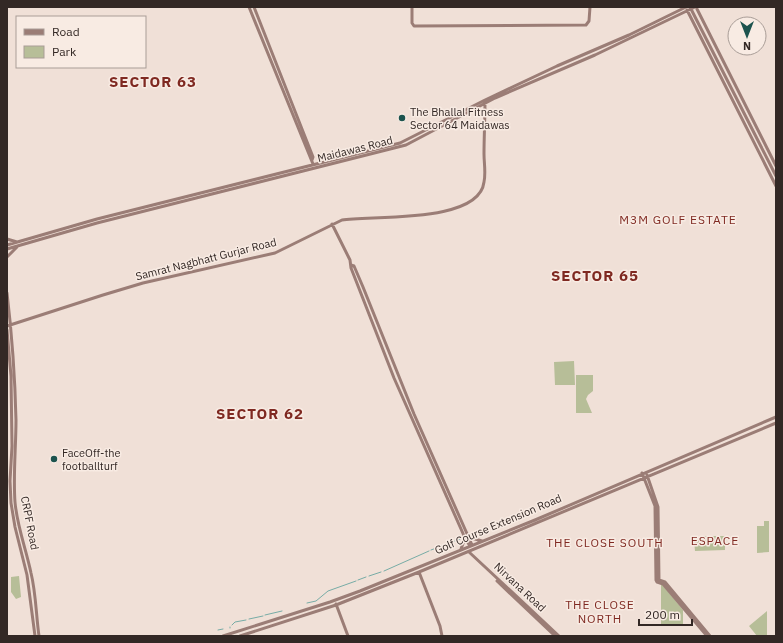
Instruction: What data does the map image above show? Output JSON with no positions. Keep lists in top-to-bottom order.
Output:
{
  "streets": {
    "street": [
      "Maidawas Road",
      "Samrat Nagbhatt Gurjar Road",
      "CRPF Road",
      "Golf Course Extension Road",
      "Nirvana Road"
    ]
  },
  "crossings": [
    ["Maidawas Road", "Samrat Nagbhatt Gurjar Road"],
    ["Samrat Nagbhatt Gurjar Road", "CRPF Road"],
    ["Golf Course Extension Road", "Nirvana Road"]
  ],
  "districts": [
    "SECTOR 63",
    "M3M GOLF ESTATE",
    "SECTOR 65",
    "SECTOR 62",
    "ESPACE",
    "THE CLOSE SOUTH",
    "THE CLOSE NORTH"
  ],
  "places": ["The Bhallal Fitness Sector 64 Maidawas", "FaceOff-the footballturf"],
  "legend": ["Road", "Park"],
  "scale_bar": "200 m",
  "north": "bottom"
}
